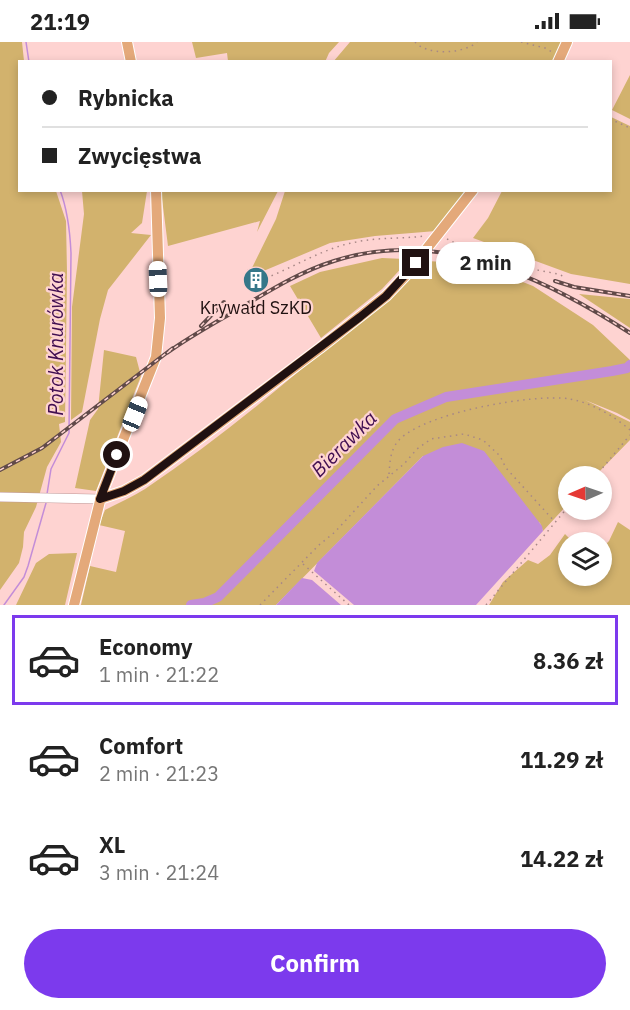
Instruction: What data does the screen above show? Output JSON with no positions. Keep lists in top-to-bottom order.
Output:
{
  "water": ["Potok Knurówka", "Bierawka"],
  "places": {
    "building": ["Krywałd SzKD"]
  },
  "north": "left",
  "page": {
    "status": "21:19",
    "banner": ["Rybnicka", "Zwycięstwa"],
    "bubble": "2 min",
    "list": [
      {
        "name": "Economy",
        "note": "1 min · 21:22",
        "value": "8.36 zł"
      },
      {
        "name": "Comfort",
        "note": "2 min · 21:23",
        "value": "11.29 zł"
      },
      {
        "name": "XL",
        "note": "3 min · 21:24",
        "value": "14.22 zł"
      }
    ],
    "buttons": "Confirm"
  }
}
